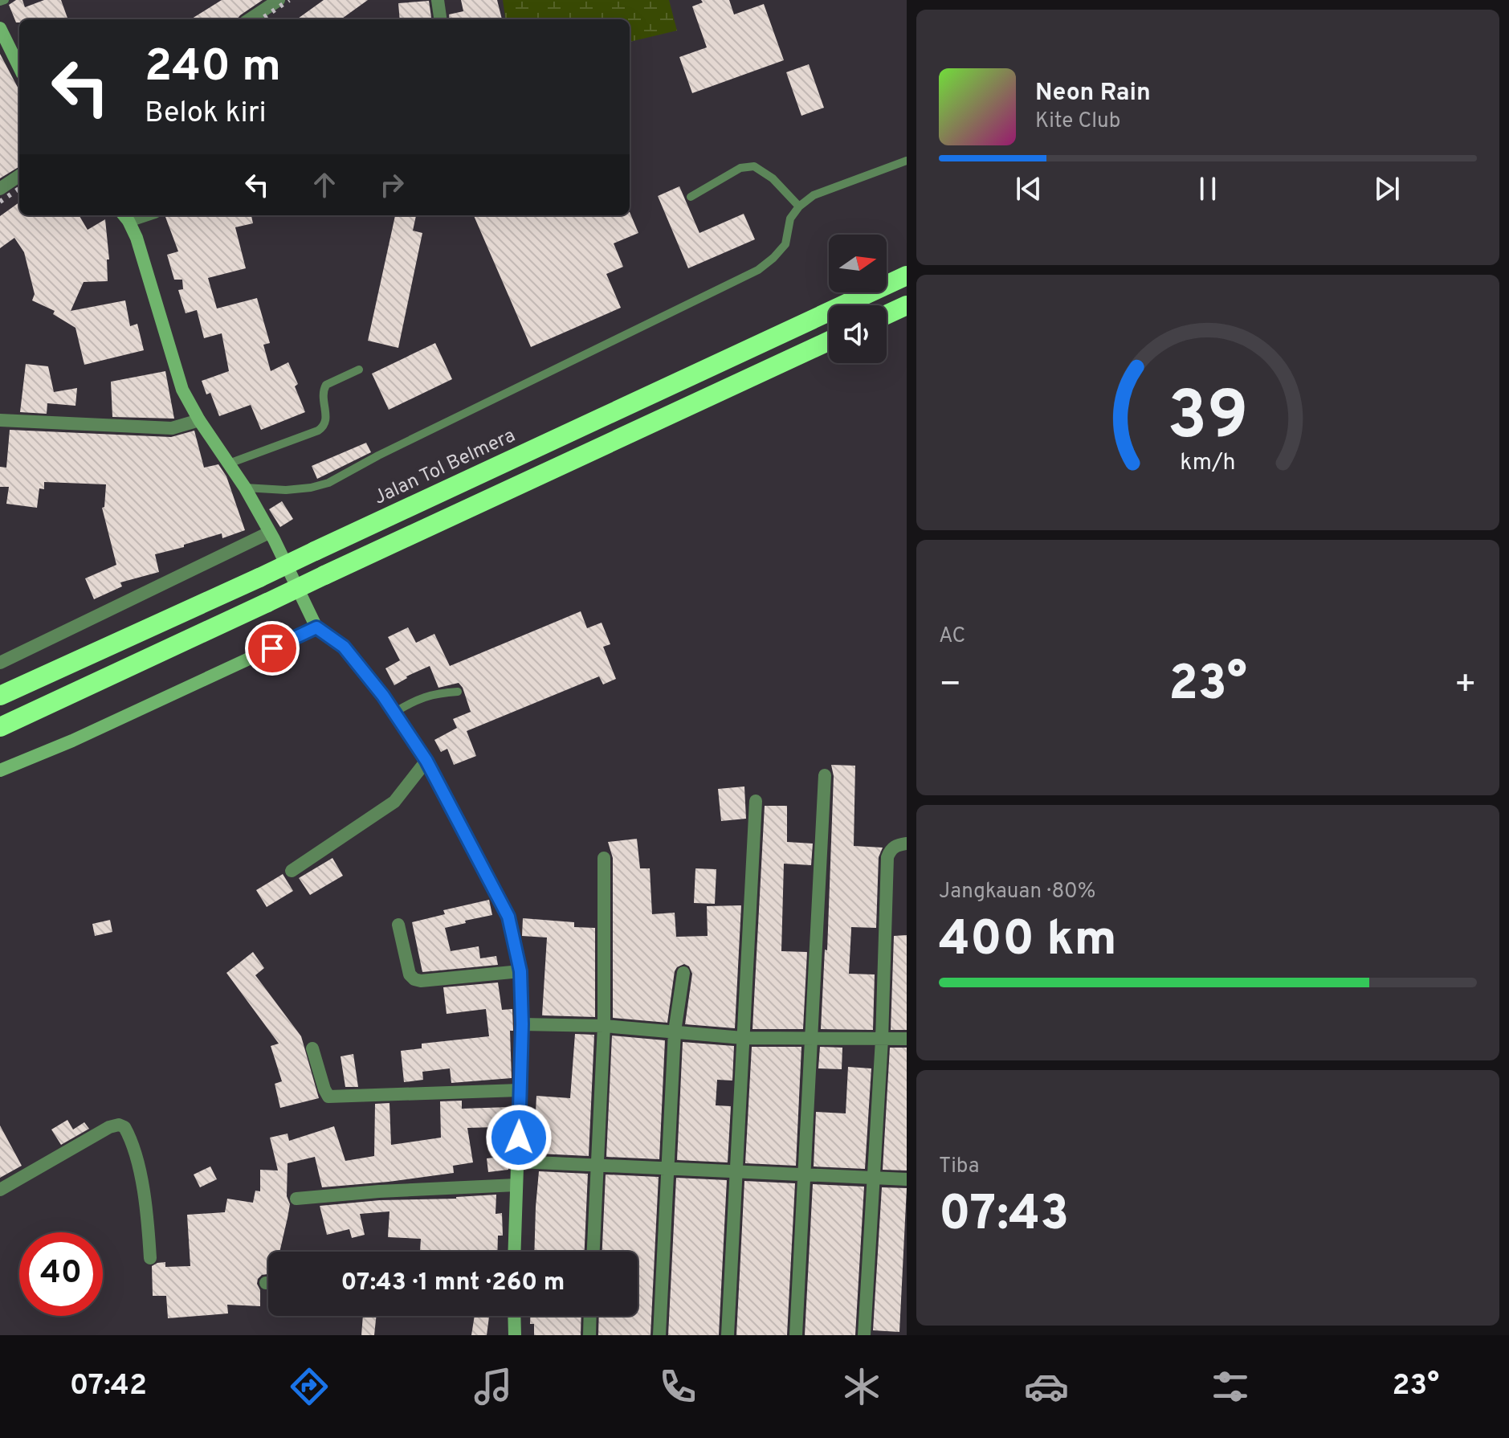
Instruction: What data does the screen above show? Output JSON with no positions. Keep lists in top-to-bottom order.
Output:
{
  "streets": {
    "highway": ["Jalan Tol Belmera"]
  },
  "north": "right",
  "page": {
    "turn": ["240 m", "Belok kiri"],
    "song": ["Neon Rain", "Kite Club"],
    "tile": [
      "AC",
      ["Jangkauan · 80%", "400 km"],
      ["Tiba", "07:43"]
    ],
    "heat": ["−", "23°", "+"],
    "limit": "40",
    "trip": "07:43 · 1 mnt · 260 m",
    "tabs": ["07:42", "23°"],
    "gauge": ["39", "km/h"]
  }
}
